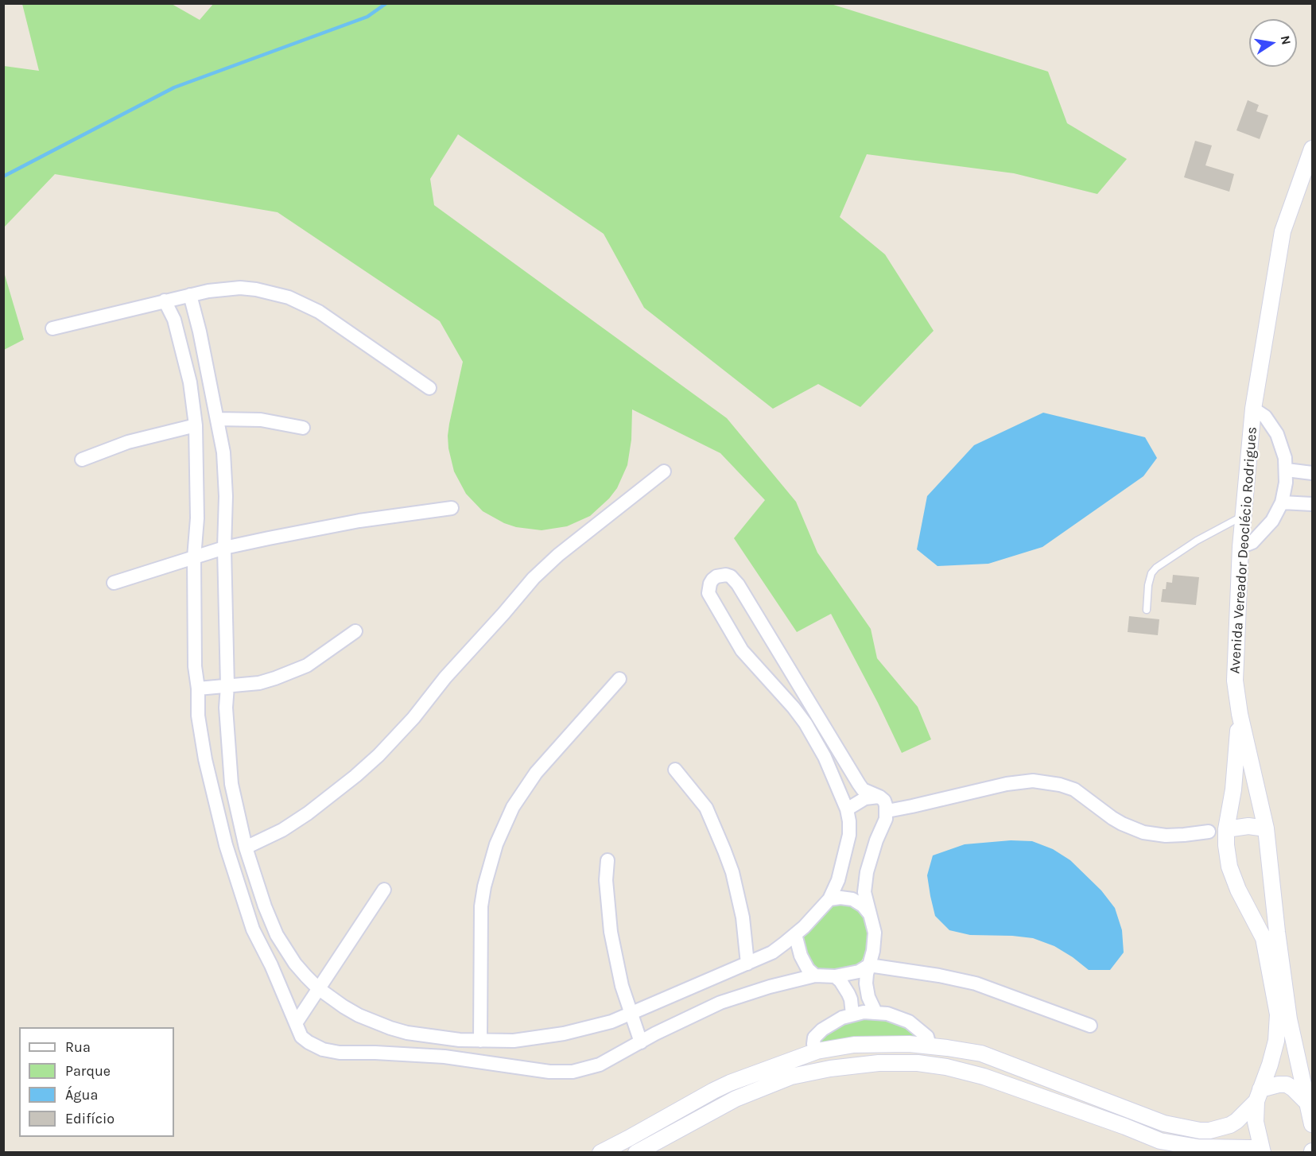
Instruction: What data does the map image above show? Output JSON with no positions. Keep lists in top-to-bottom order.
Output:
{
  "streets": {
    "street": ["Avenida Vereador Deoclécio Rodrigues"]
  },
  "legend": [
    "Rua",
    "Parque",
    "Água",
    "Edifício"
  ],
  "north": "right"
}
